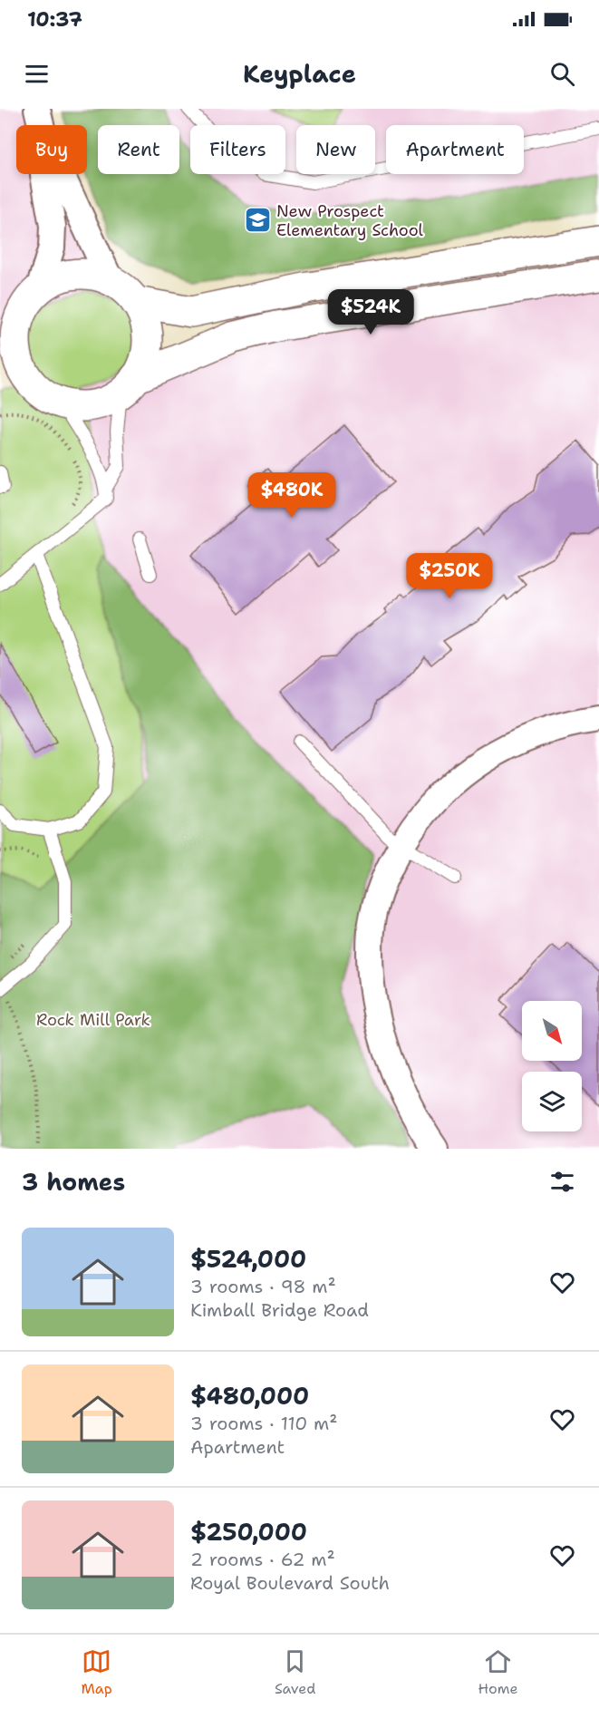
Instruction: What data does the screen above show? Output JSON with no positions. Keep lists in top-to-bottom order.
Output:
{
  "parks": ["Rock Mill Park"],
  "places": {
    "school or university": ["New Prospect Elementary School"]
  },
  "north": "bottom right",
  "page": {
    "status": "10:37",
    "header": "Keyplace",
    "chip": [
      "Buy",
      "Rent",
      "Filters",
      "New",
      "Apartment"
    ],
    "price": ["$524K", "$480K", "$250K"],
    "heading": "3 homes",
    "list": [
      {
        "name": "$524,000",
        "note": "3 rooms · 98 m² · Kimball Bridge Road"
      },
      {
        "name": "$480,000",
        "note": "3 rooms · 110 m² · Apartment"
      },
      {
        "name": "$250,000",
        "note": "2 rooms · 62 m² · Royal Boulevard South"
      }
    ],
    "tabs": ["Map", "Saved", "Home"]
  }
}
